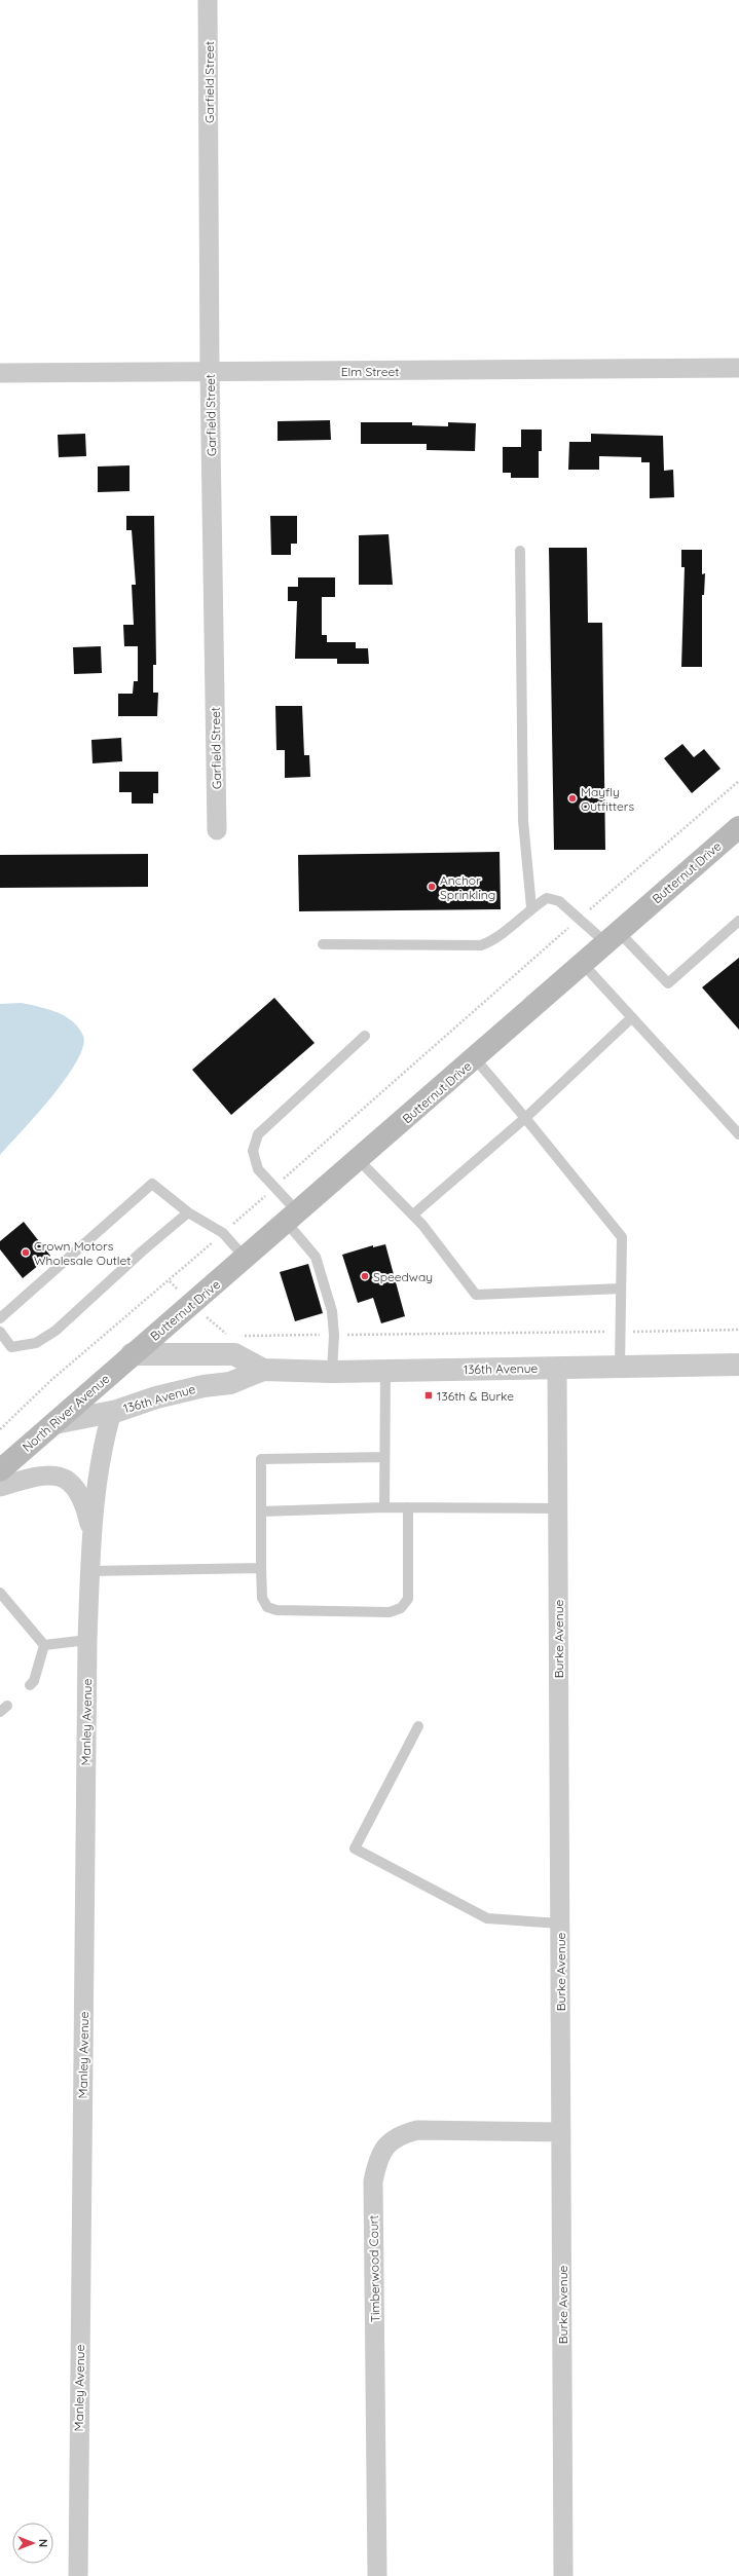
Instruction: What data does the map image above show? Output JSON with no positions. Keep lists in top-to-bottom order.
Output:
{
  "streets": {
    "main road": ["Butternut Drive", "North River Avenue"],
    "street": [
      "Garfield Street",
      "Elm Street",
      "136th Avenue",
      "Burke Avenue",
      "Manley Avenue",
      "Timberwood Court"
    ]
  },
  "crossings": [
    ["Garfield Street", "Elm Street"],
    ["Butternut Drive", "136th Avenue"],
    ["Butternut Drive", "North River Avenue"],
    ["136th Avenue", "North River Avenue"],
    ["136th Avenue", "Burke Avenue"],
    ["136th Avenue", "Manley Avenue"],
    ["Burke Avenue", "Timberwood Court"]
  ],
  "places": {
    "other": [
      "Mayfly Outfitters",
      "Anchor Sprinkling",
      "Crown Motors Wholesale Outlet",
      "Speedway"
    ],
    "transit": ["136th & Burke"]
  },
  "north": "right"
}
